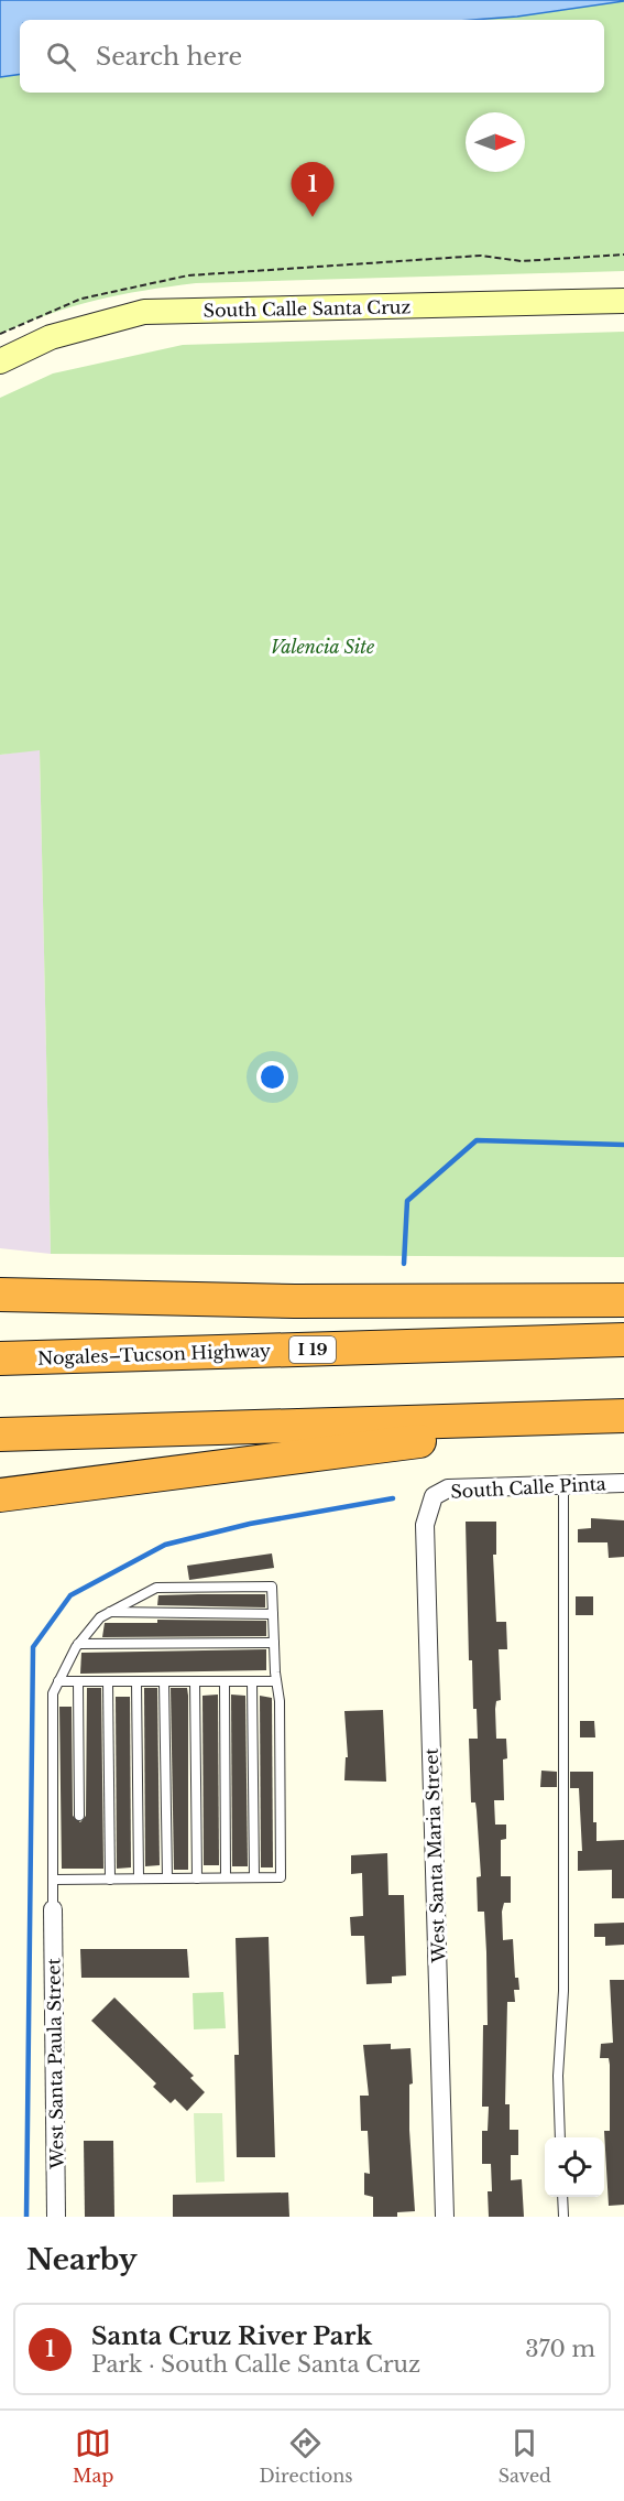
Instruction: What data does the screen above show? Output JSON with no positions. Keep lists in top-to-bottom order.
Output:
{
  "streets": {
    "highway": ["I 19", "Nogales–Tucson Highway"],
    "street": [
      "South Calle Santa Cruz",
      "South Calle Pinta",
      "West Santa Maria Street",
      "West Santa Paula Street"
    ]
  },
  "crossings": [
    ["South Calle Pinta", "West Santa Maria Street"]
  ],
  "parks": ["Valencia Site"],
  "north": "right",
  "page": {
    "search": "Search here",
    "pins": "1",
    "heading": "Nearby",
    "list": [
      {
        "mark": "1",
        "name": "Santa Cruz River Park",
        "note": "Park · South Calle Santa Cruz",
        "value": "370 m"
      }
    ],
    "nav": ["Map", "Directions", "Saved"]
  }
}
